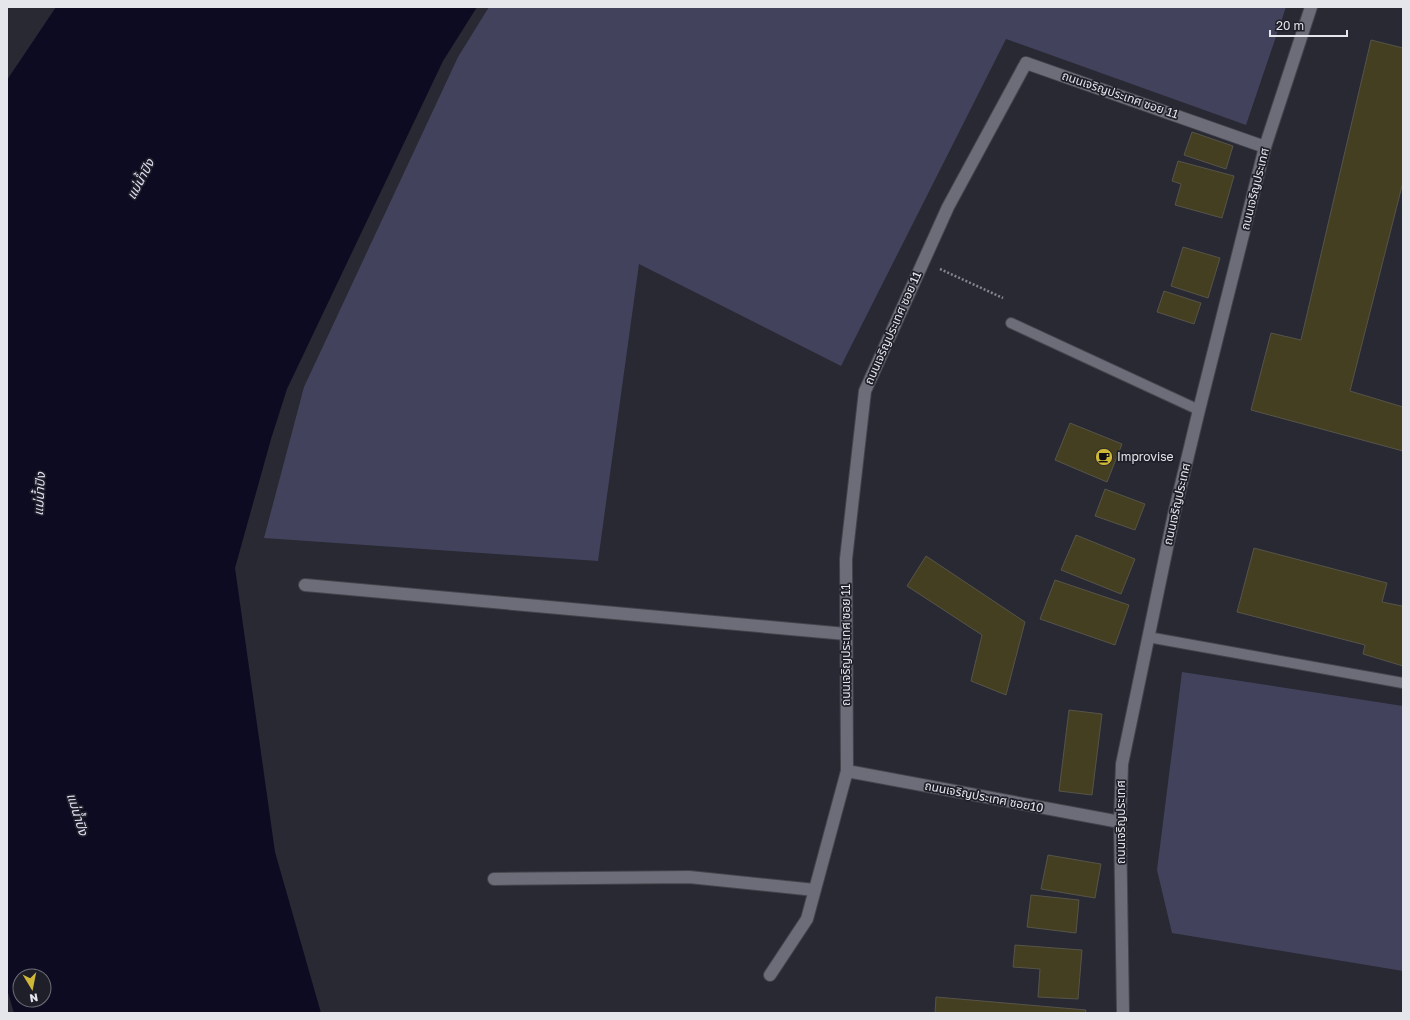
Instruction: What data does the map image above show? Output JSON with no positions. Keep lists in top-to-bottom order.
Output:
{
  "streets": {
    "street": ["ถนนเจริญประเทศ ซอย 11", "ถนนเจริญประเทศ", "ถนนเจริญประเทศ ซอย10"]
  },
  "crossings": [
    ["ถนนเจริญประเทศ ซอย 11", "ถนนเจริญประเทศ"],
    ["ถนนเจริญประเทศ ซอย 11", "ถนนเจริญประเทศ ซอย10"],
    ["ถนนเจริญประเทศ", "ถนนเจริญประเทศ ซอย10"]
  ],
  "water": ["แม่น้ำปิง"],
  "places": {
    "cafe": ["Improvise"]
  },
  "scale_bar": "20 m",
  "north": "bottom"
}
